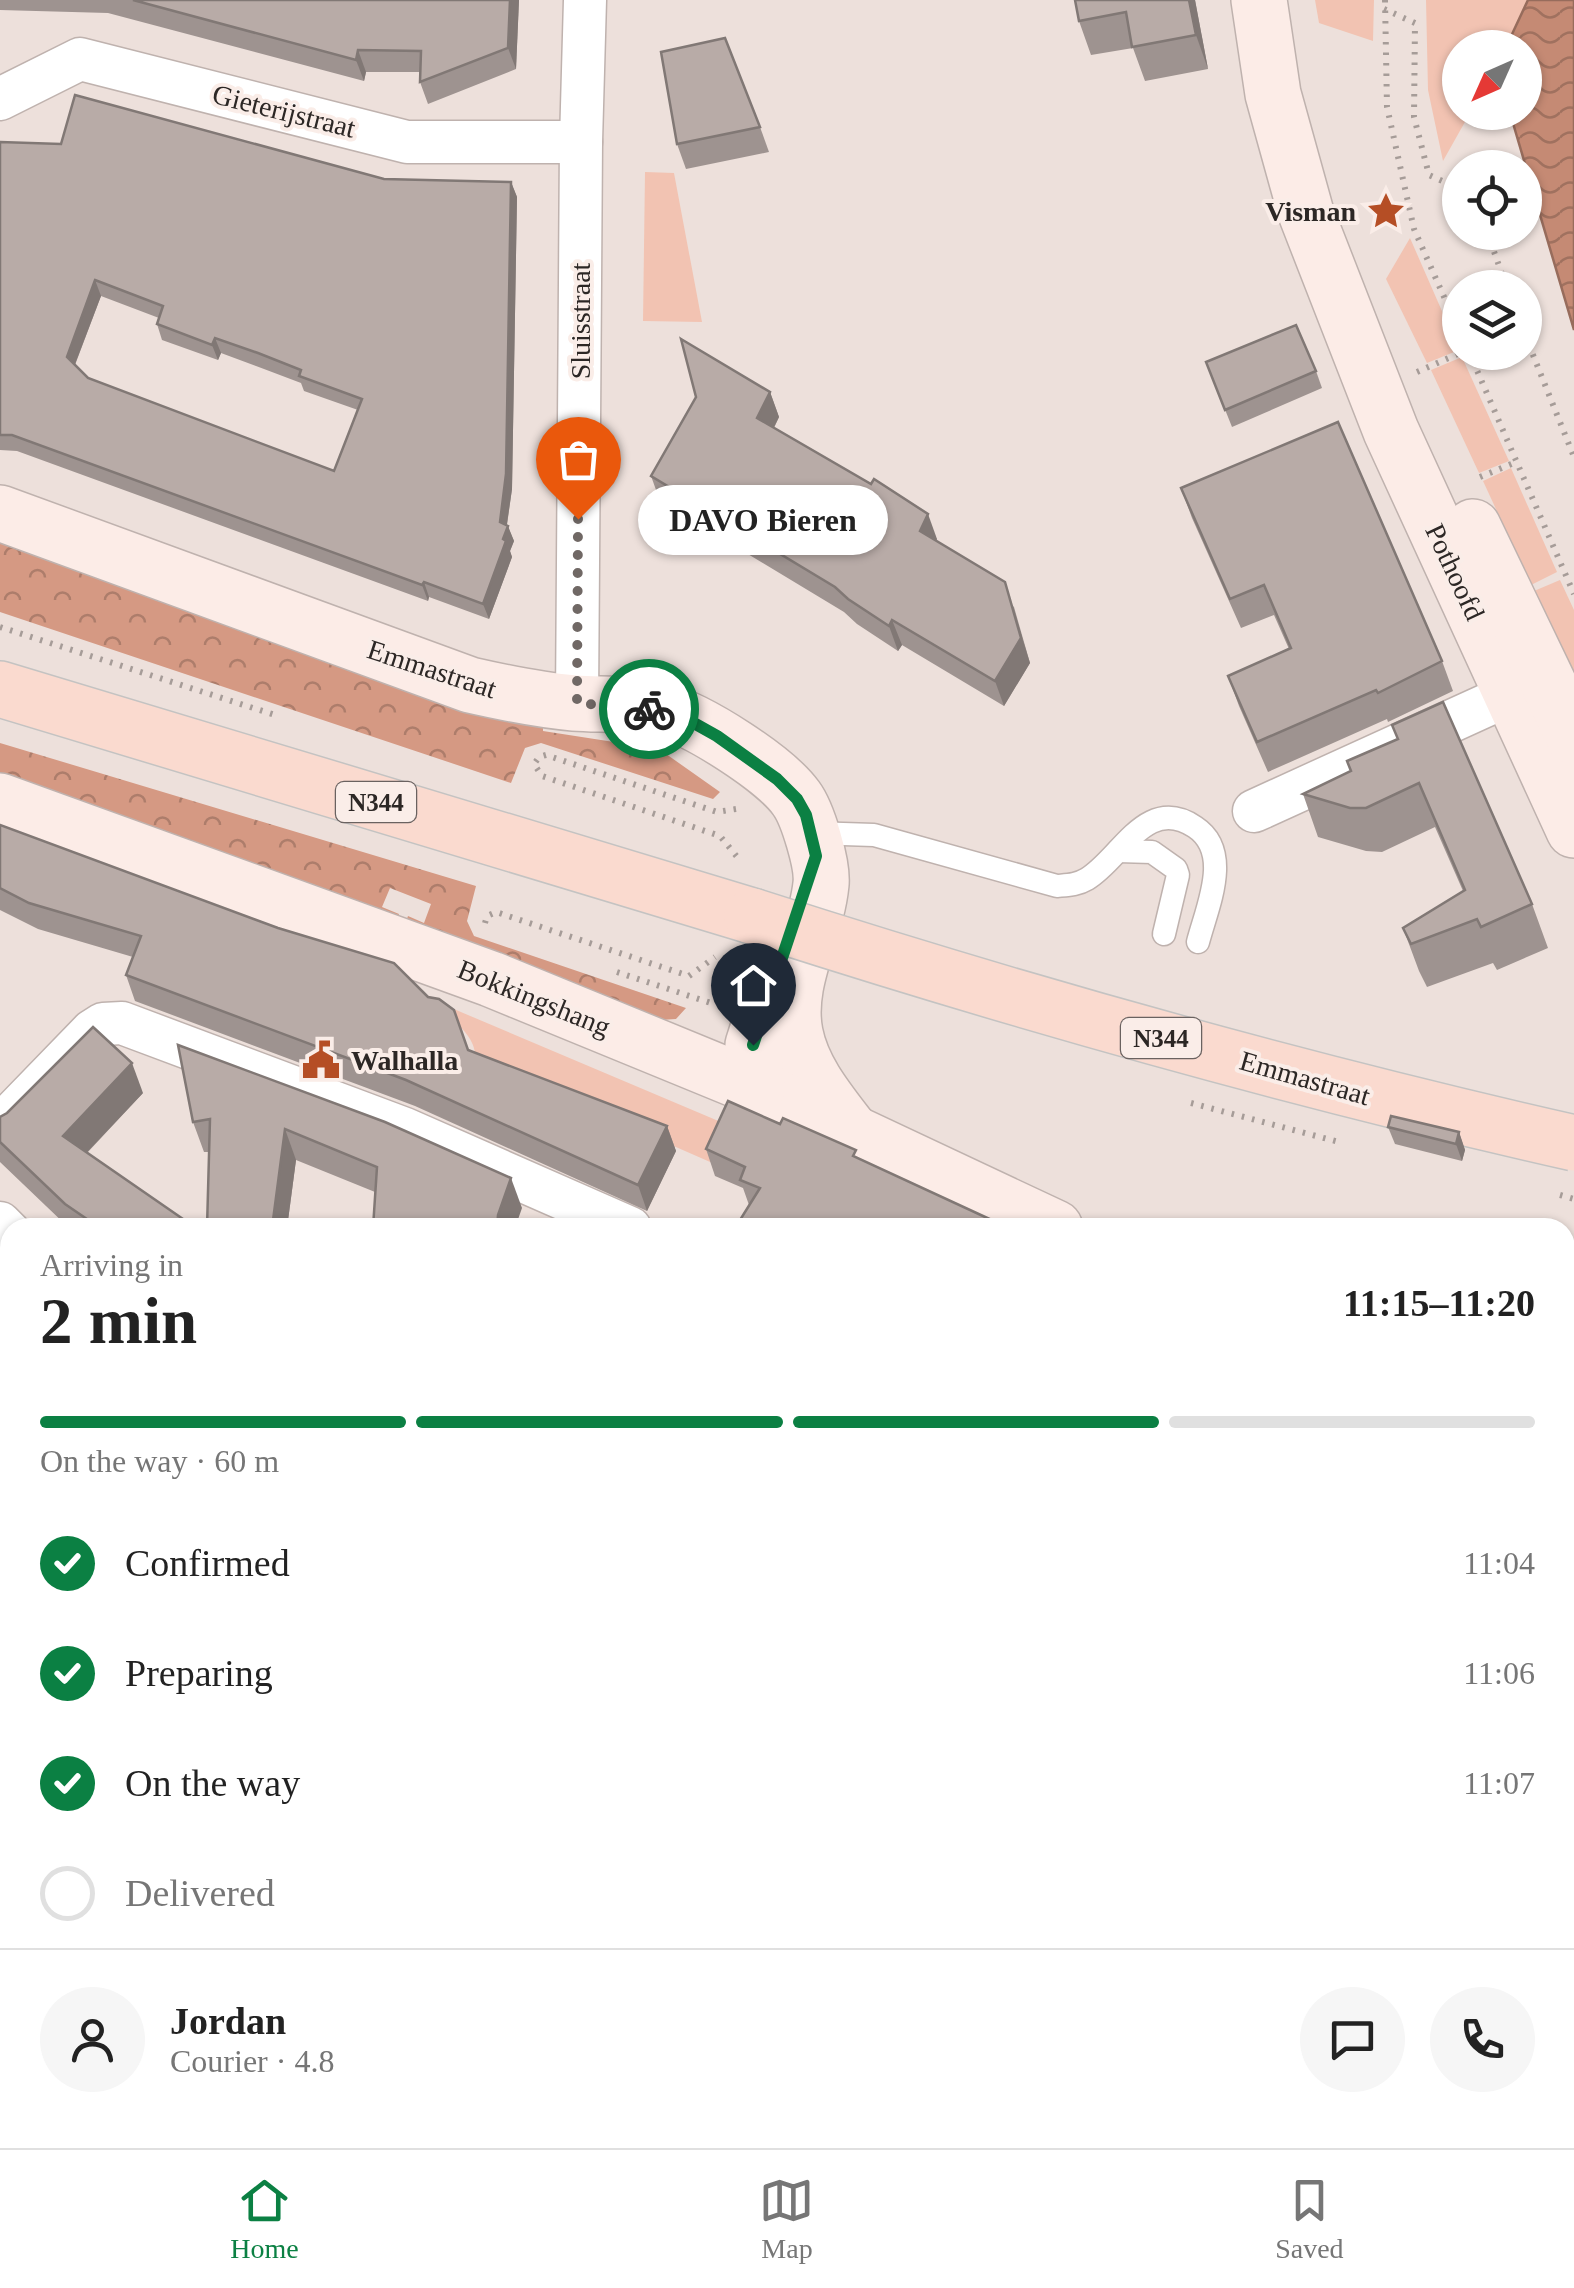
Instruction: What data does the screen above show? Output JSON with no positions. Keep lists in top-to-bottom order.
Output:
{
  "streets": {
    "main road": ["Emmastraat", "N344"],
    "street": [
      "Gieterijstraat",
      "Sluisstraat",
      "Pothoofd",
      "Bokkingshang"
    ]
  },
  "crossings": [
    ["Gieterijstraat", "Sluisstraat"],
    ["Sluisstraat", "Emmastraat"]
  ],
  "places": {
    "place": ["Visman"],
    "other": ["DAVO Bieren"],
    "public building": ["Walhalla"]
  },
  "north": "bottom left",
  "page": {
    "bubble": "DAVO Bieren",
    "heading": ["2 min", "Arriving in", "11:15–11:20"],
    "panel": ["Jordan", "Courier · 4.8"],
    "bar": "On the way · 60 m",
    "list": [
      ["Confirmed", "11:04"],
      ["Preparing", "11:06"],
      ["On the way", "11:07"],
      "Delivered"
    ],
    "tabs": ["Home", "Map", "Saved"]
  }
}
